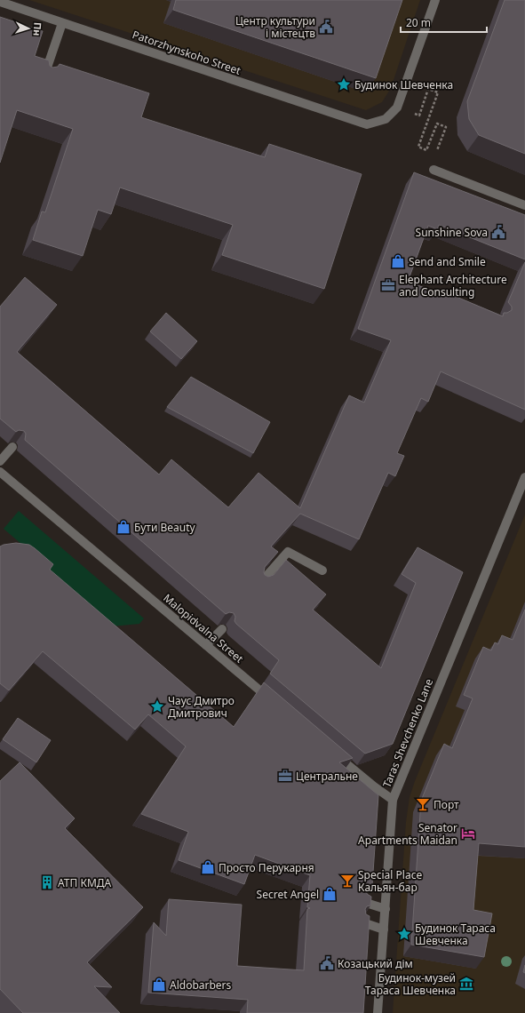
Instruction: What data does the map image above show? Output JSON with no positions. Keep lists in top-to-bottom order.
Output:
{
  "streets": {
    "street": ["Patorzhynskoho Street", "Malopidvalna Street", "Taras Shevchenko Lane"]
  },
  "places": {
    "public building": ["Центр культури і містецтв", "Sunshine Sova", "Козацький дім"],
    "place": ["Будинок Шевченка", "Чаус Дмитро Дмитрович", "Будинок Тараса Шевченка"],
    "shop": [
      "Send and Smile",
      "Бути Beauty",
      "Просто Перукарня",
      "Secret Angel",
      "Aldobarbers"
    ],
    "office": ["Elephant Architecture and Consulting", "Центральне"],
    "bar": ["Порт", "Special Place Кальян-бар"],
    "hotel": ["Senator Apartments Maidan"],
    "building": ["АТП КМДА"],
    "museum": ["Будинок-музей Тараса Шевченка"]
  },
  "scale_bar": "20 m",
  "north": "right"
}
